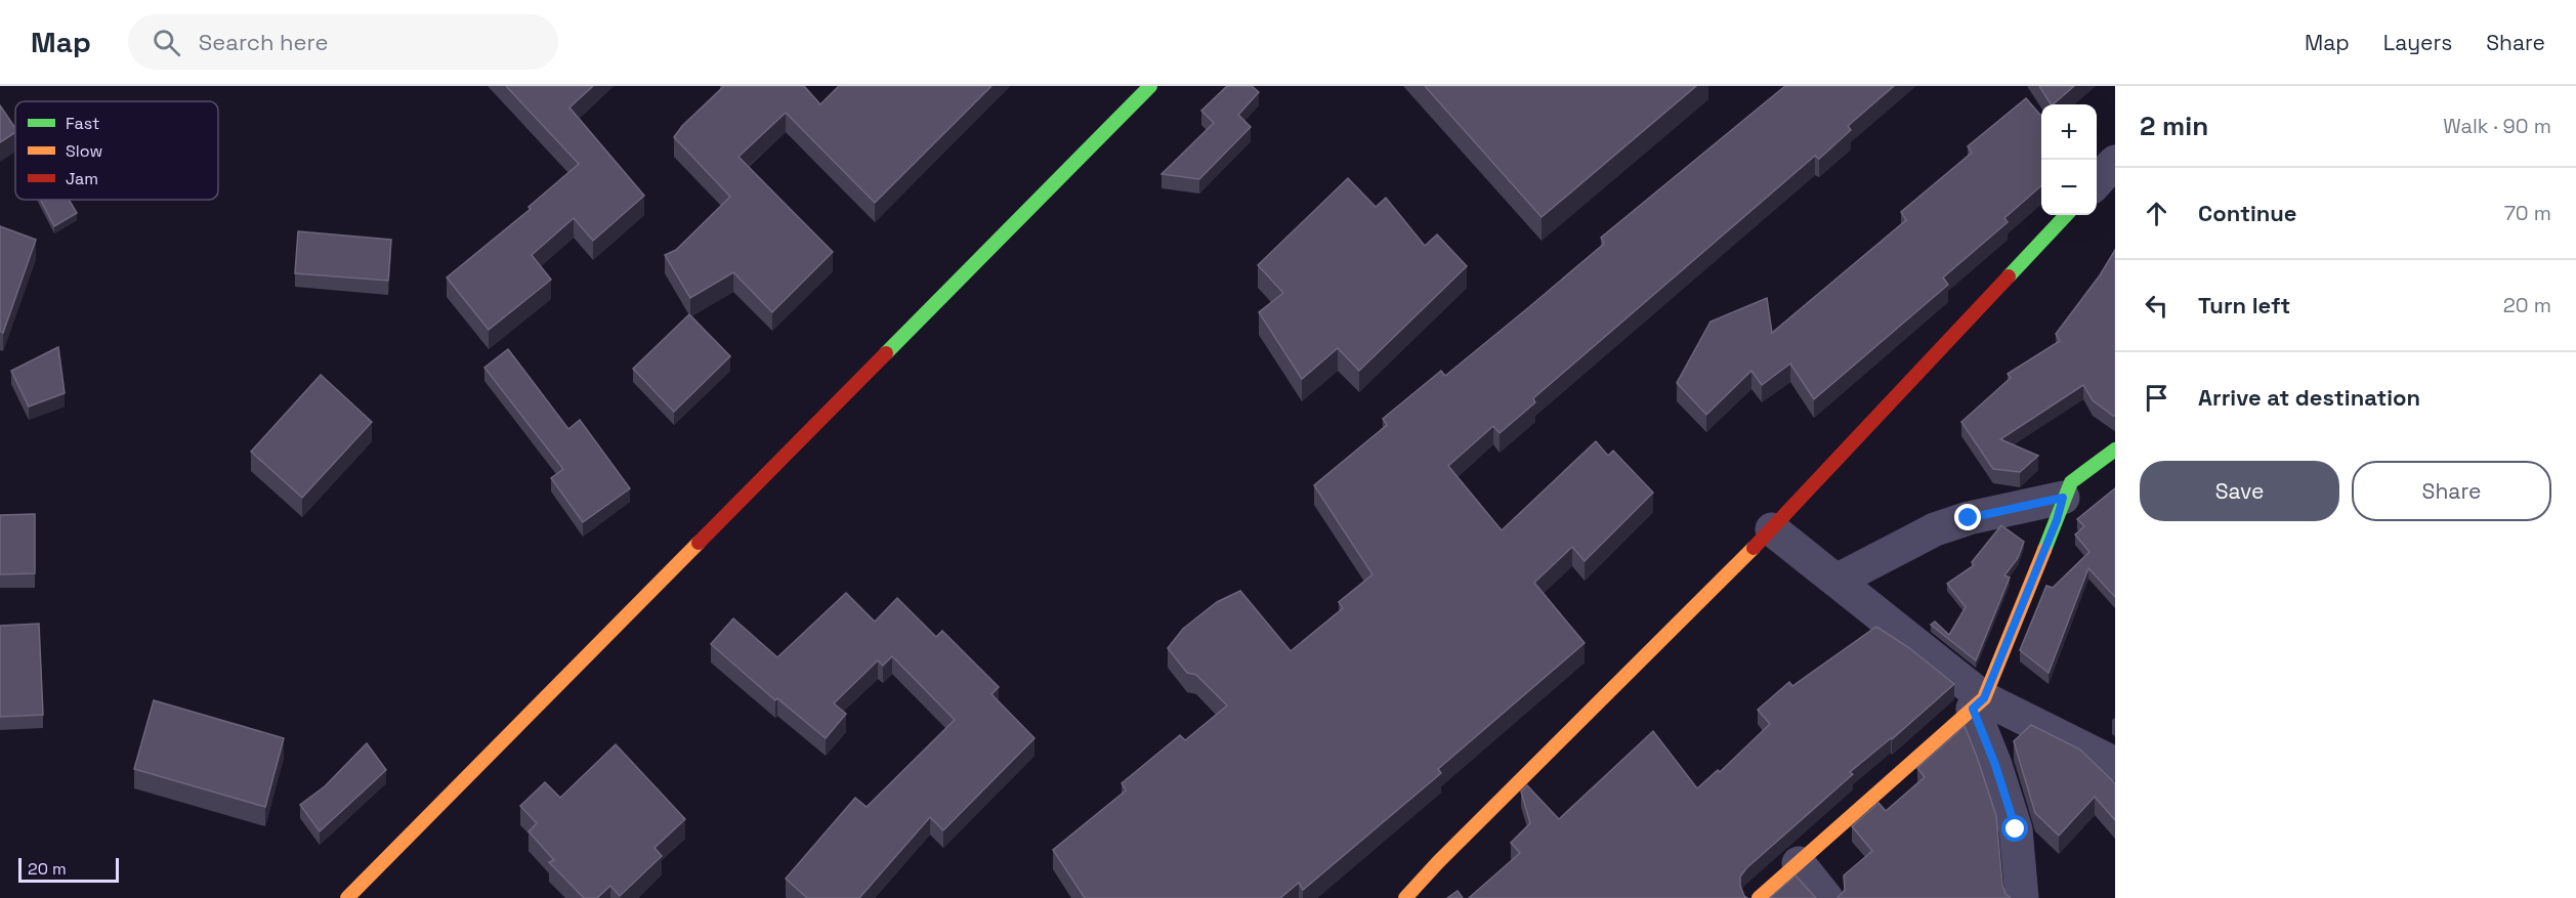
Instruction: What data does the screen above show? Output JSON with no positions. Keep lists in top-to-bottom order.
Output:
{
  "legend": ["Fast", "Slow", "Jam"],
  "scale_bar": "20 m",
  "page": {
    "header": "Map",
    "search": "Search here",
    "nav": ["Map", "Layers", "Share"],
    "heading": ["2 min", "Walk · 90 m"],
    "map_buttons": ["+", "−"],
    "list": [
      ["Continue", "70 m"],
      ["Turn left", "20 m"],
      "Arrive at destination"
    ],
    "buttons": ["Save", "Share"],
    "scale": "20 m"
  }
}
